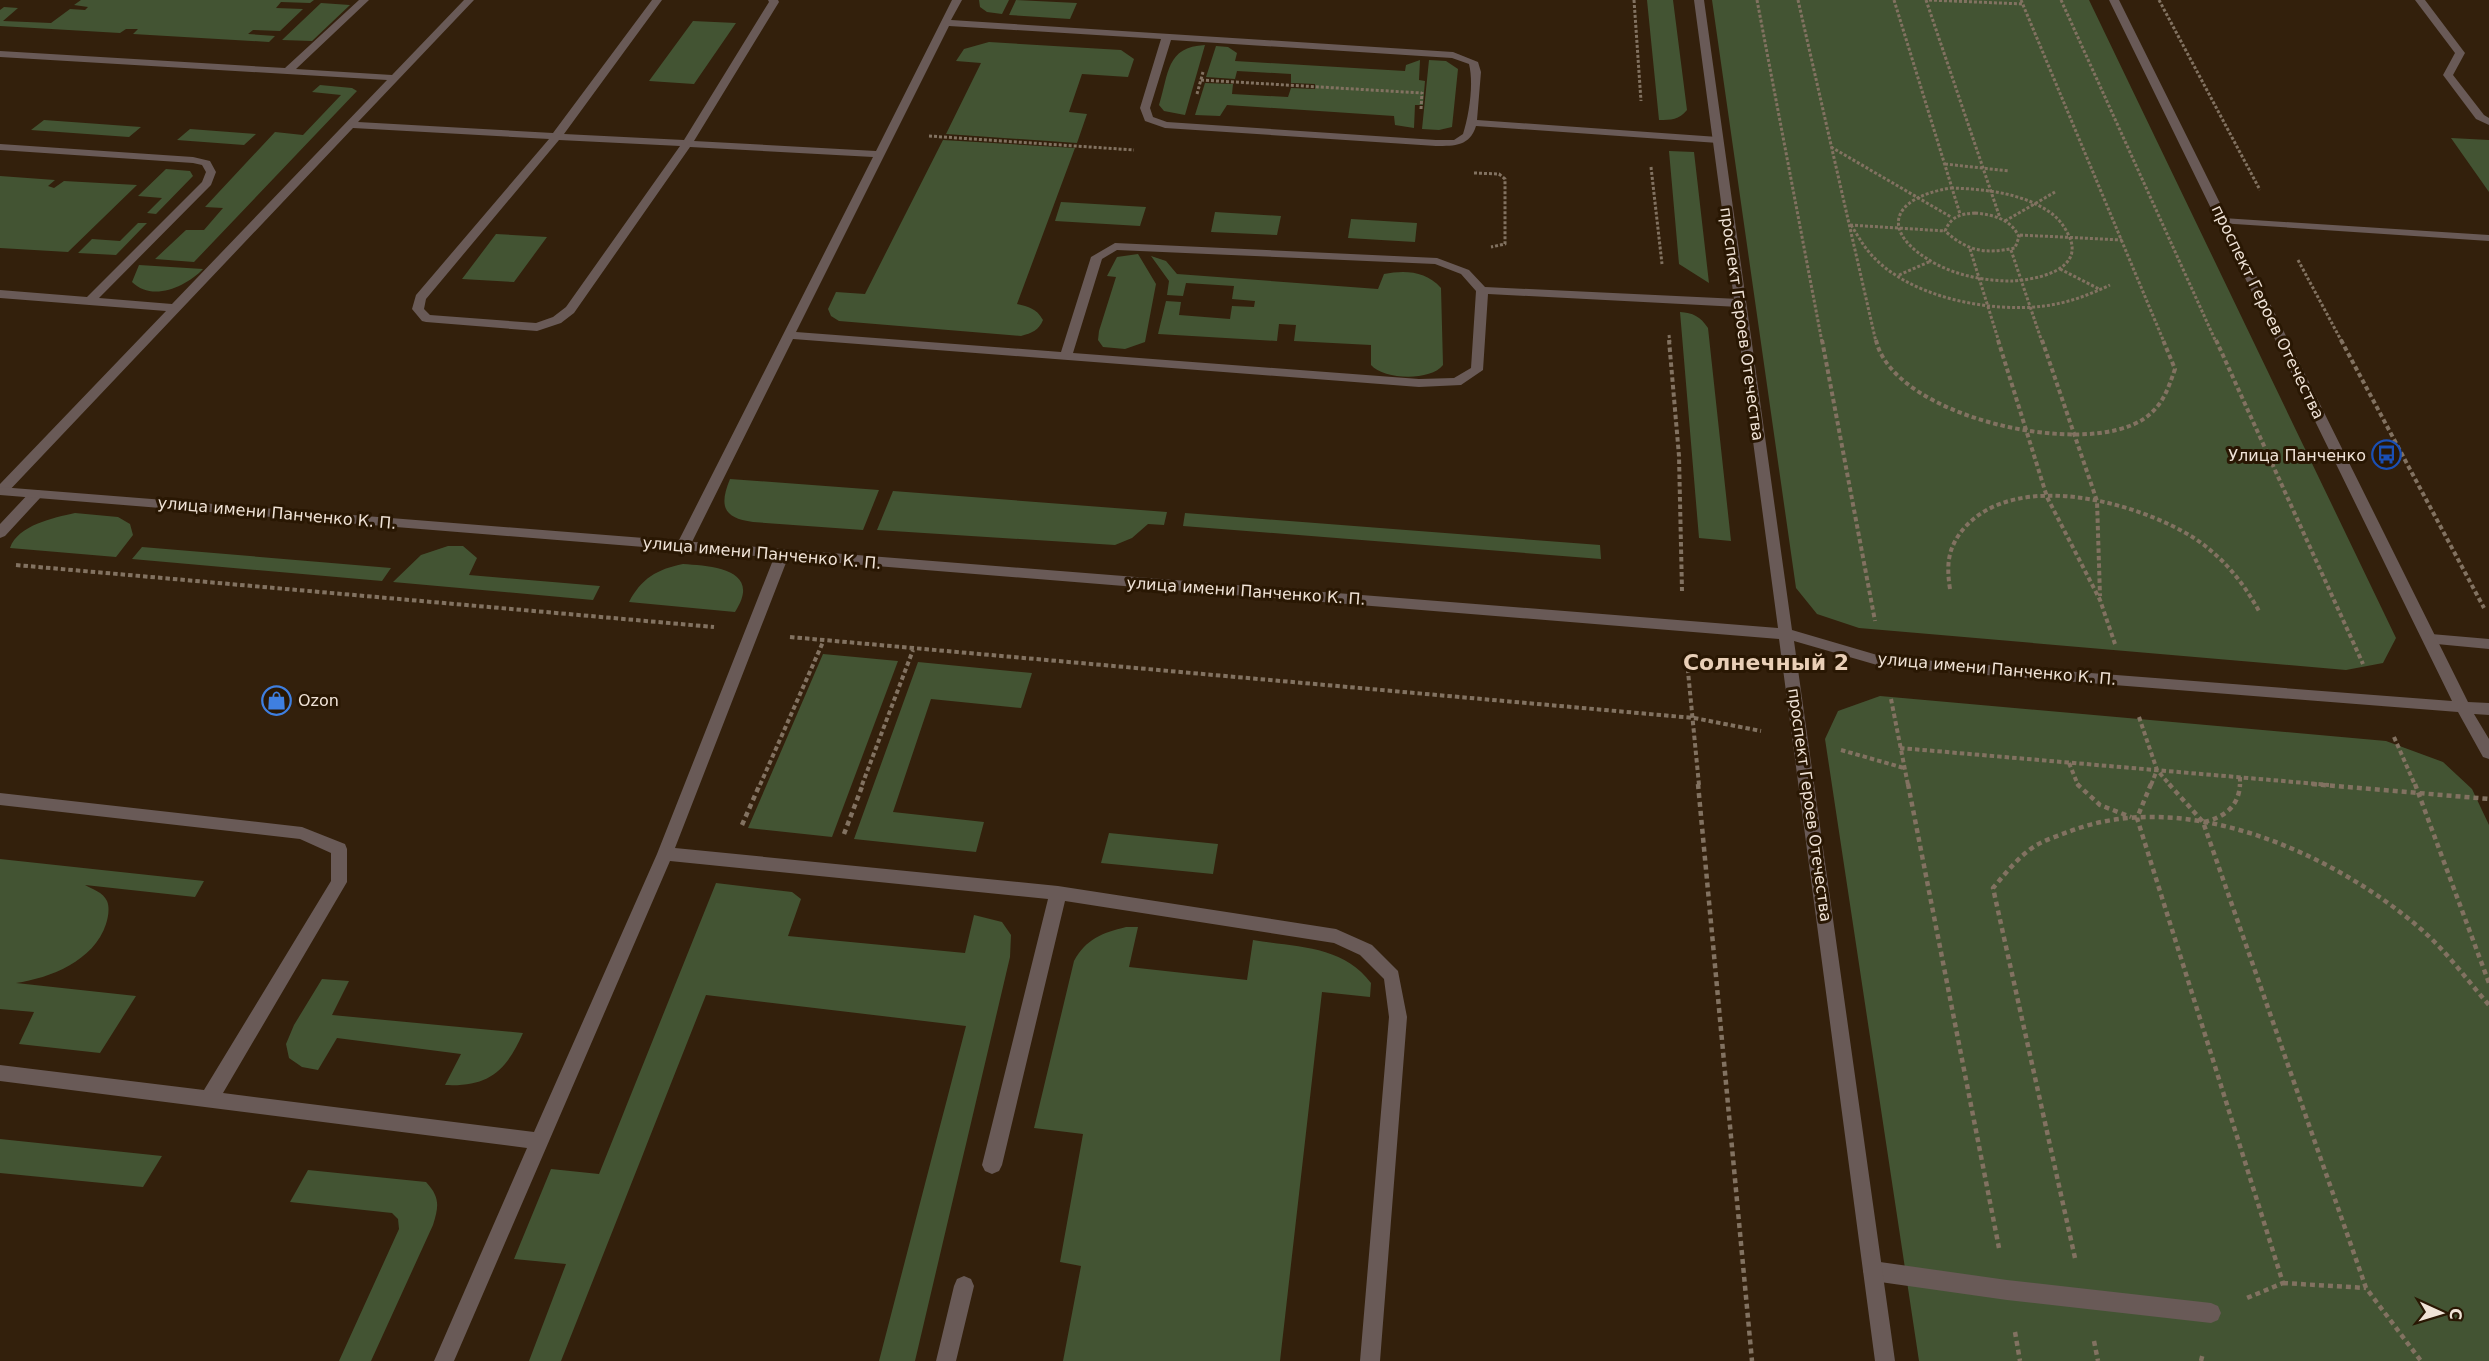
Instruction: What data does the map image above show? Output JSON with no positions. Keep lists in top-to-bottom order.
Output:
{
  "streets": {
    "street": ["проспект Героев Отечества", "улица имени Панченко К. П."]
  },
  "crossings": [
    ["проспект Героев Отечества", "улица имени Панченко К. П."]
  ],
  "districts": ["Солнечный 2"],
  "places": {
    "bus stop": ["Улица Панченко"],
    "shop": ["Ozon"]
  },
  "north": "right"
}
